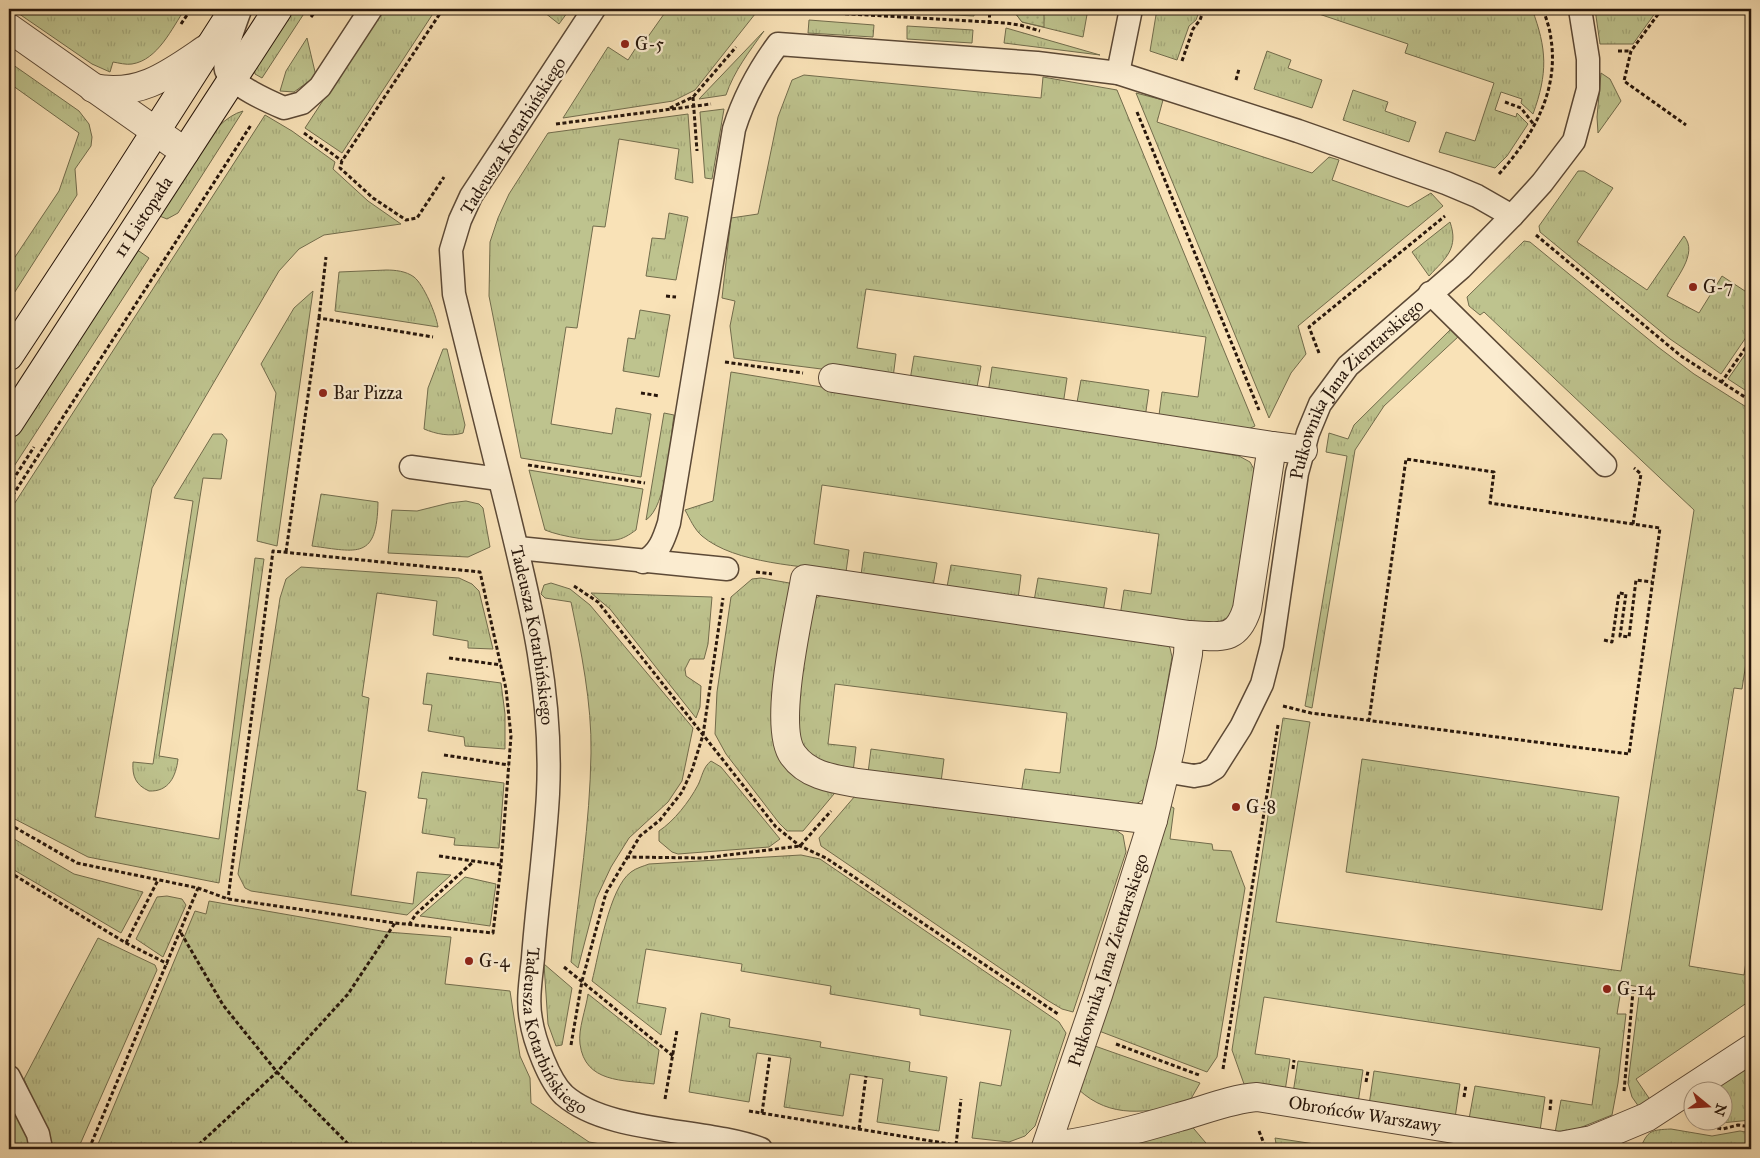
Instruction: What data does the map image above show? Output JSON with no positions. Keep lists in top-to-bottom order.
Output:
{
  "streets": {
    "street": ["11 Listopada", "Pułkownika Jana Zientarskiego", "Obrońców Warszawy"],
    "lane": ["Tadeusza Kotarbińskiego"]
  },
  "crossings": [
    ["Pułkownika Jana Zientarskiego", "Obrońców Warszawy"]
  ],
  "places": [
    "G-5",
    "G-7",
    "Bar Pizza",
    "G-8",
    "G-4",
    "G-14"
  ],
  "north": "right"
}
